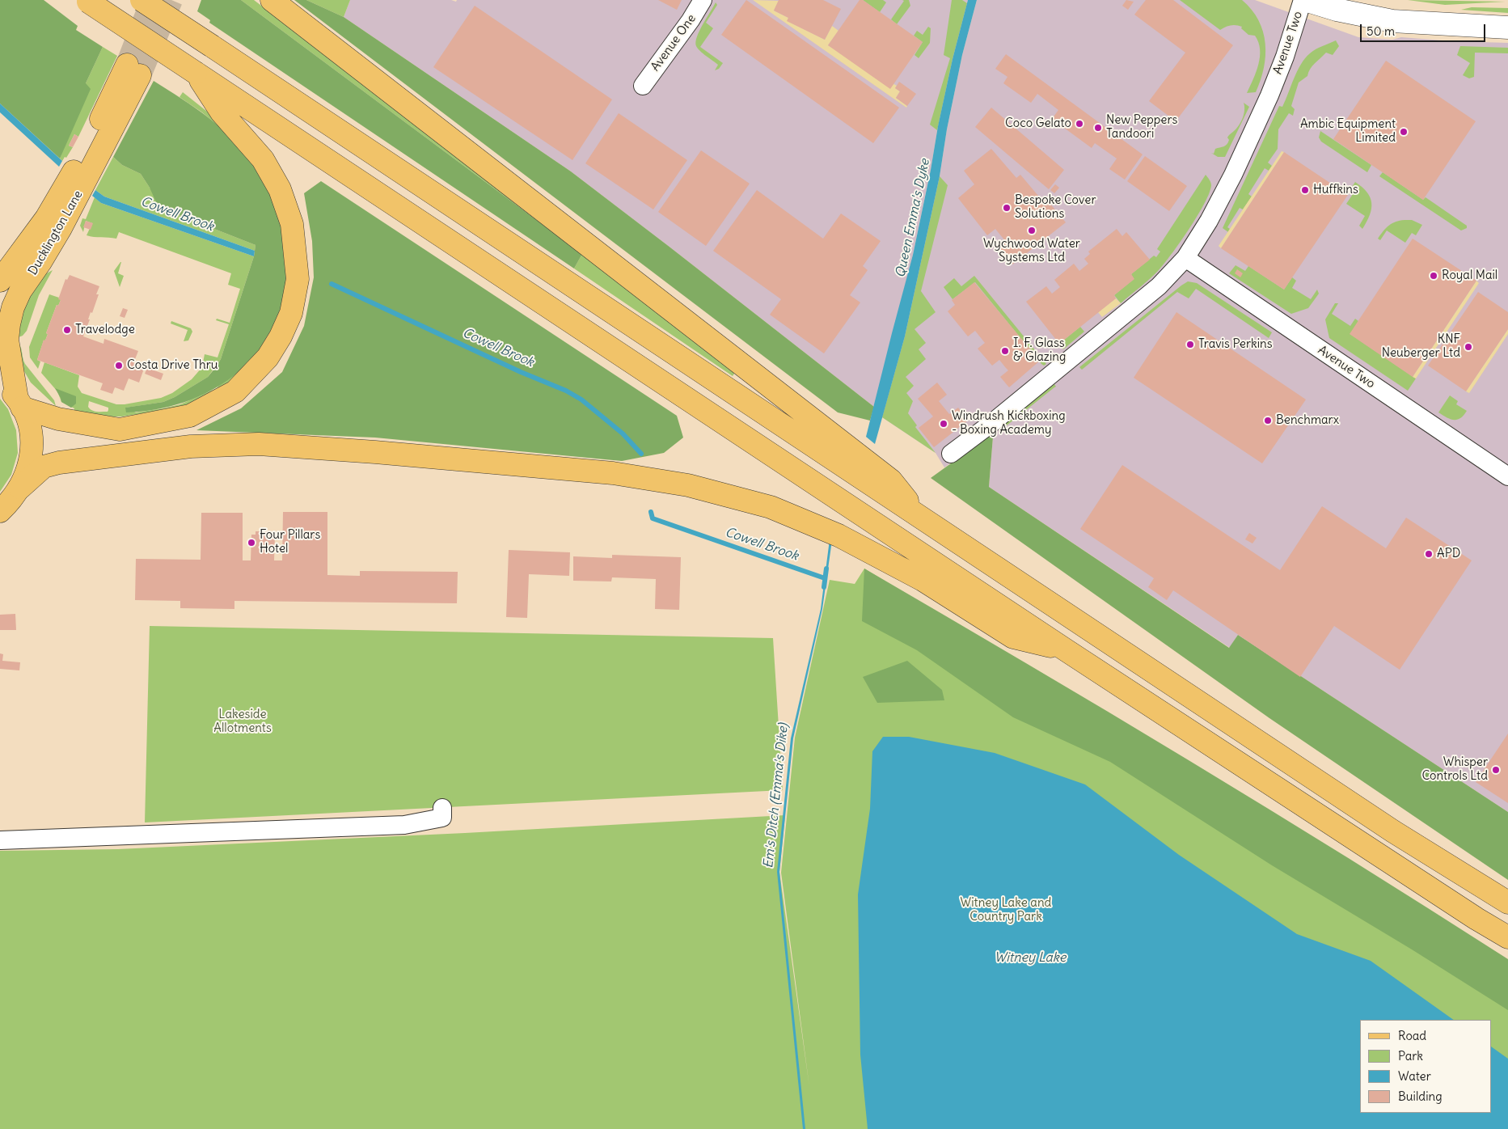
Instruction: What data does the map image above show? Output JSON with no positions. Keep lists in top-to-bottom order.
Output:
{
  "streets": {
    "main road": ["Ducklington Lane"],
    "street": ["Avenue One", "Avenue Two"]
  },
  "water": [
    "Cowell Brook",
    "Queen Emma's Dyke",
    "Em's Ditch (Emma's Dike)",
    "Witney Lake"
  ],
  "parks": ["Lakeside Allotments", "Witney Lake and Country Park"],
  "places": [
    "Coco Gelato",
    "New Peppers Tandoori",
    "Ambic Equipment Limited",
    "Huffkins",
    "Bespoke Cover Solutions",
    "Wychwood Water Systems Ltd",
    "Royal Mail",
    "Travelodge",
    "Travis Perkins",
    "KNF Neuberger Ltd",
    "I. F. Glass & Glazing",
    "Costa Drive Thru",
    "Benchmarx",
    "Windrush Kickboxing - Boxing Academy",
    "Four Pillars Hotel",
    "APD",
    "Whisper Controls Ltd"
  ],
  "legend": [
    "Road",
    "Park",
    "Water",
    "Building"
  ],
  "scale_bar": "50 m"
}
